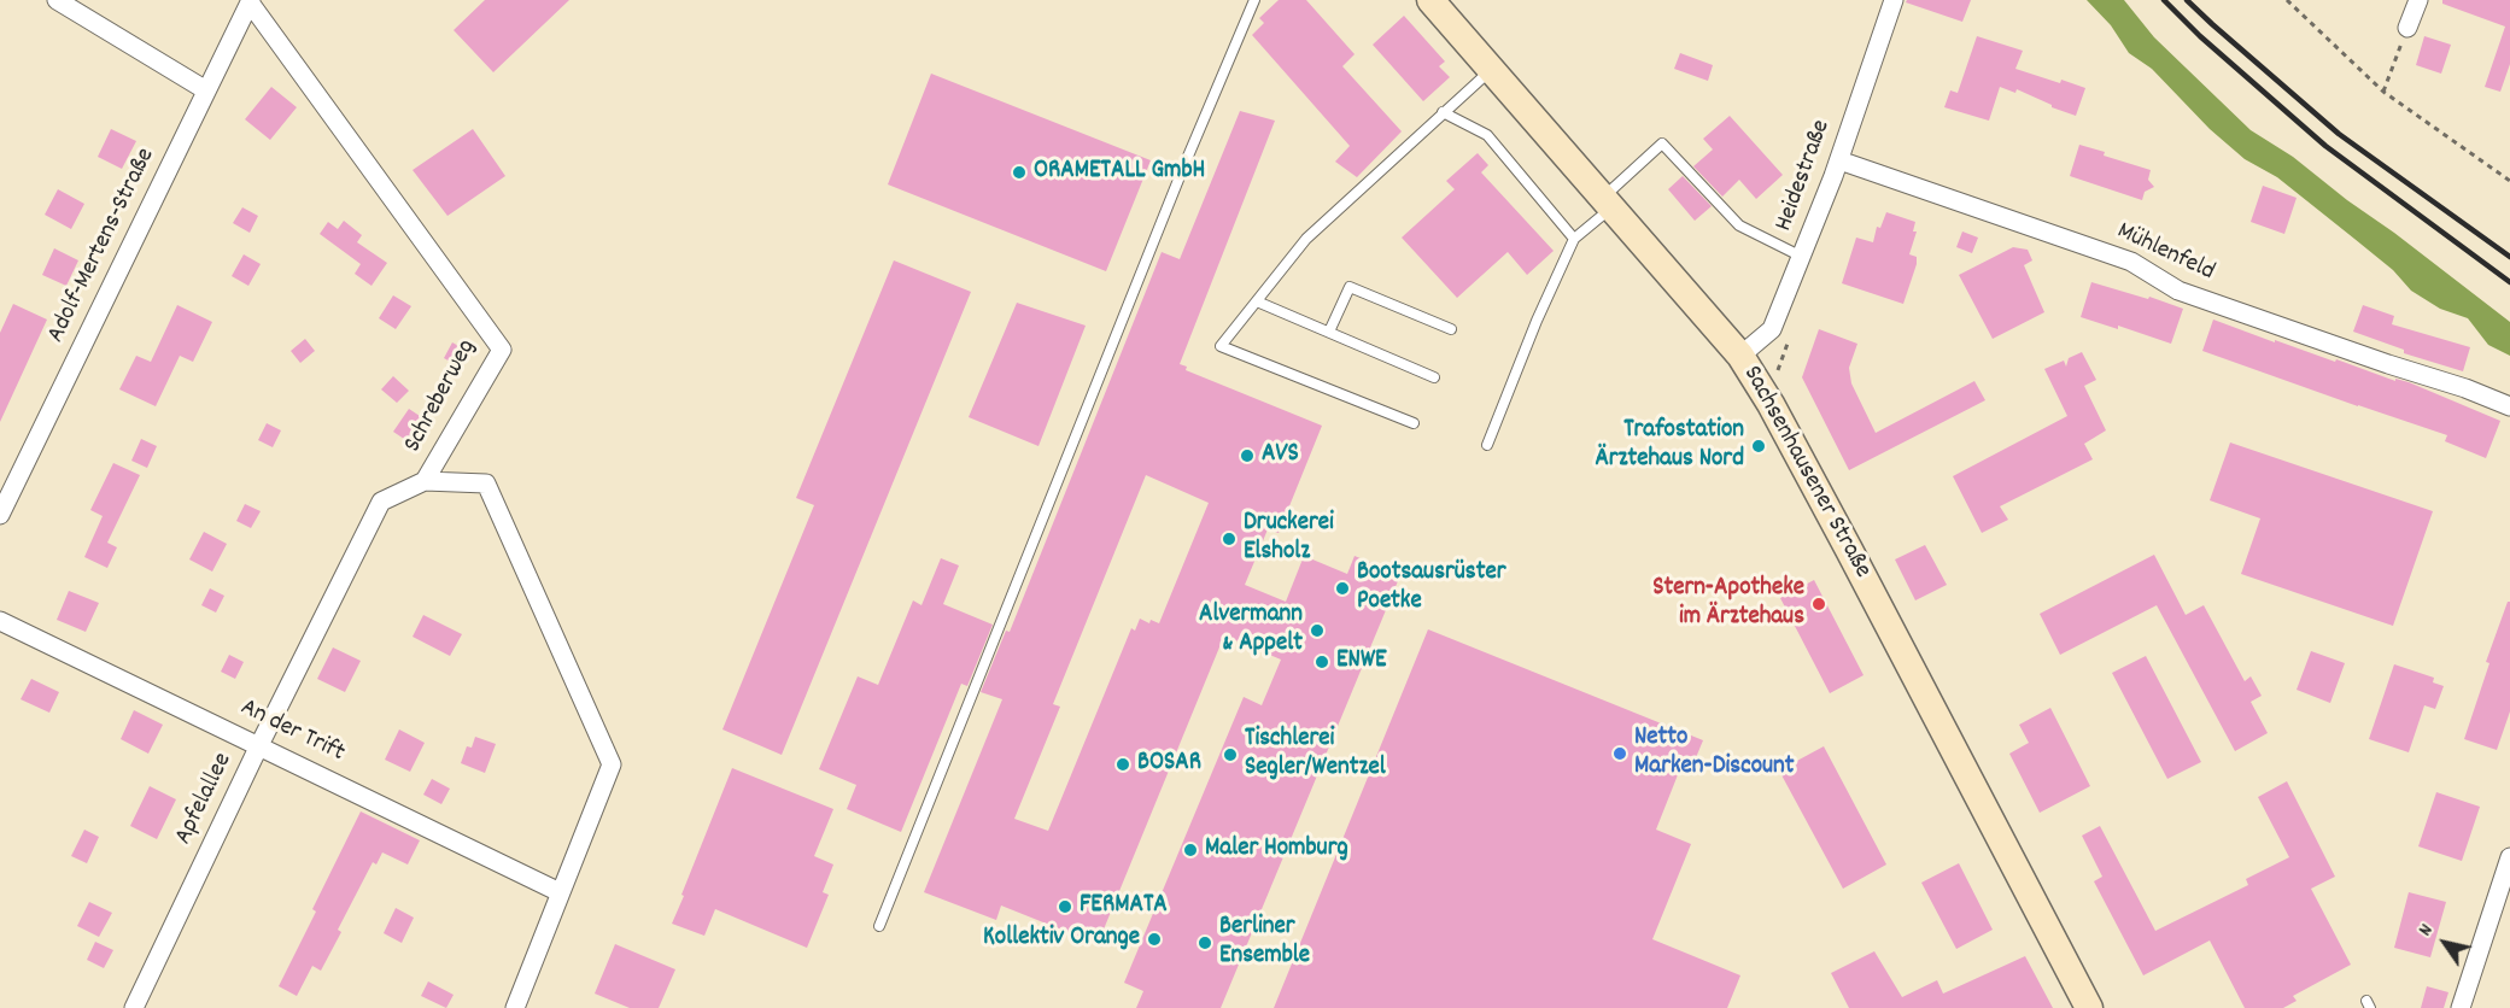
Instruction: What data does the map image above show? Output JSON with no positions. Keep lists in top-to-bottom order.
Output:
{
  "streets": {
    "main road": ["Sachsenhausener Straße"],
    "street": [
      "Heidestraße",
      "Adolf-Mertens-Straße",
      "Mühlenfeld",
      "Schreberweg",
      "An der Trift",
      "Apfelallee"
    ]
  },
  "crossings": [
    ["Heidestraße", "Mühlenfeld"],
    ["Heidestraße", "Sachsenhausener Straße"],
    ["Adolf-Mertens-Straße", "Schreberweg"],
    ["Schreberweg", "An der Trift"],
    ["Schreberweg", "Apfelallee"],
    ["An der Trift", "Apfelallee"]
  ],
  "places": [
    "ORAMETALL GmbH",
    "Trafostation Ärztehaus Nord",
    "AVS",
    "Druckerei Elsholz",
    "Bootsausrüster Poetke",
    "Stern-Apotheke im Ärztehaus",
    "Alvermann & Appelt",
    "ENWE",
    "Netto Marken-Discount",
    "Tischlerei Segler/Wentzel",
    "BOSAR",
    "Maler Homburg",
    "FERMATA",
    "Kollektiv Orange",
    "Berliner Ensemble"
  ],
  "north": "top left"
}
